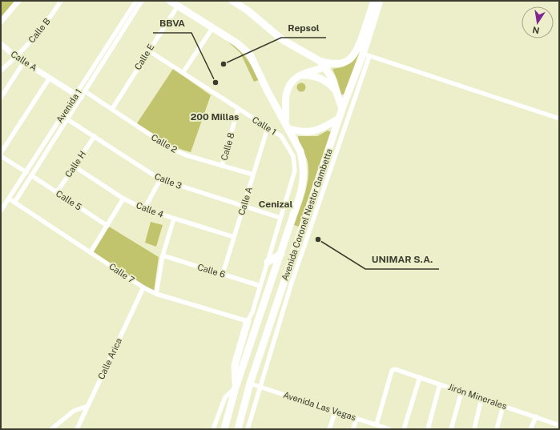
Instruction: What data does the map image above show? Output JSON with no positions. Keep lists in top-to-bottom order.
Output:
{
  "streets": {
    "highway": ["Avenida Coronel Nestor Gambetta"],
    "street": [
      "Calle B",
      "Calle E",
      "Calle A",
      "Avenida 1",
      "Calle 1",
      "Calle 2",
      "Calle 8",
      "Calle H",
      "Calle 3",
      "Calle 5",
      "Calle 4",
      "Calle 6",
      "Calle 7",
      "Calle Arica",
      "Jirón Minerales",
      "Avenida Las Vegas"
    ]
  },
  "crossings": [
    ["Calle B", "Calle A"],
    ["Calle E", "Calle 1"],
    ["Calle E", "Calle 2"],
    ["Calle E", "Avenida Coronel Nestor Gambetta"],
    ["Calle A", "Avenida 1"],
    ["Calle A", "Calle 1"],
    ["Calle A", "Calle 2"],
    ["Calle A", "Calle 3"],
    ["Calle A", "Calle 4"],
    ["Calle A", "Calle 6"],
    ["Avenida 1", "Calle 2"],
    ["Avenida 1", "Calle 3"],
    ["Avenida 1", "Calle 5"],
    ["Avenida 1", "Calle 7"],
    ["Calle 1", "Calle 8"],
    ["Calle 1", "Calle 3"],
    ["Calle 1", "Calle 6"],
    ["Calle 1", "Calle 7"],
    ["Calle 2", "Calle 8"],
    ["Calle H", "Calle 3"],
    ["Calle H", "Calle 5"],
    ["Calle H", "Calle 4"],
    ["Avenida Coronel Nestor Gambetta", "Avenida Las Vegas"],
    ["Calle 7", "Calle Arica"],
    ["Jirón Minerales", "Avenida Las Vegas"]
  ],
  "districts": ["200 Millas", "Cenizal"],
  "places": ["Repsol", "BBVA", "UNIMAR S.A."],
  "north": "bottom"
}
